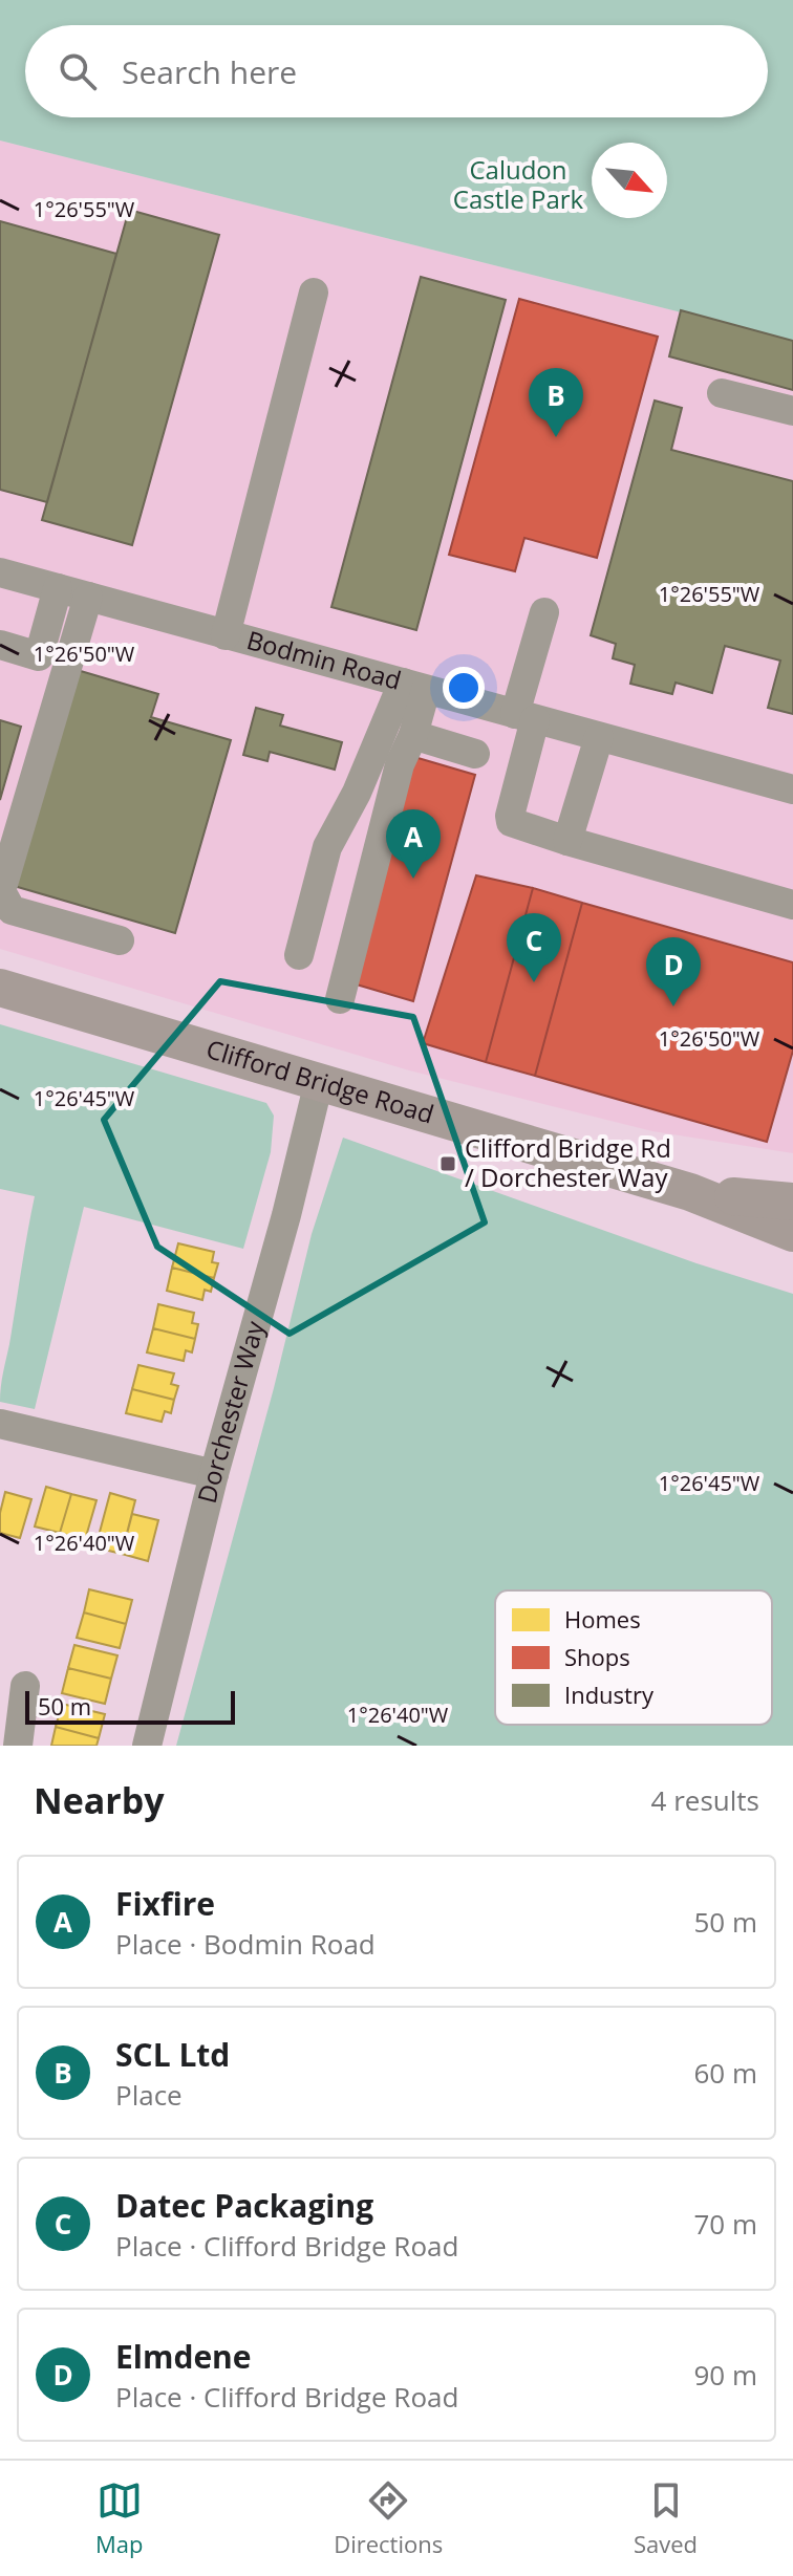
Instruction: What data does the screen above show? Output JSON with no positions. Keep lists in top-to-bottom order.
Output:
{
  "streets": {
    "main road": ["Clifford Bridge Road"],
    "street": ["Bodmin Road", "Dorchester Way"]
  },
  "crossings": [
    ["Clifford Bridge Road", "Dorchester Way"]
  ],
  "parks": ["Caludon Castle Park"],
  "places": {
    "transit": ["Clifford Bridge Rd / Dorchester Way"]
  },
  "legend": ["Homes", "Shops", "Industry"],
  "scale_bar": "50 m",
  "north": "bottom right",
  "page": {
    "search": "Search here",
    "pins": [
      "B",
      "A",
      "C",
      "D"
    ],
    "scale": "50 m",
    "heading": ["Nearby", "4 results"],
    "list": [
      {
        "mark": "A",
        "name": "Fixfire",
        "note": "Place · Bodmin Road",
        "value": "50 m"
      },
      {
        "mark": "B",
        "name": "SCL Ltd",
        "note": "Place",
        "value": "60 m"
      },
      {
        "mark": "C",
        "name": "Datec Packaging",
        "note": "Place · Clifford Bridge Road",
        "value": "70 m"
      },
      {
        "mark": "D",
        "name": "Elmdene",
        "note": "Place · Clifford Bridge Road",
        "value": "90 m"
      }
    ],
    "nav": ["Map", "Directions", "Saved"]
  },
  "coordinates": [
    "1°26'55\"W",
    "1°26'50\"W",
    "1°26'45\"W",
    "1°26'40\"W"
  ]
}
